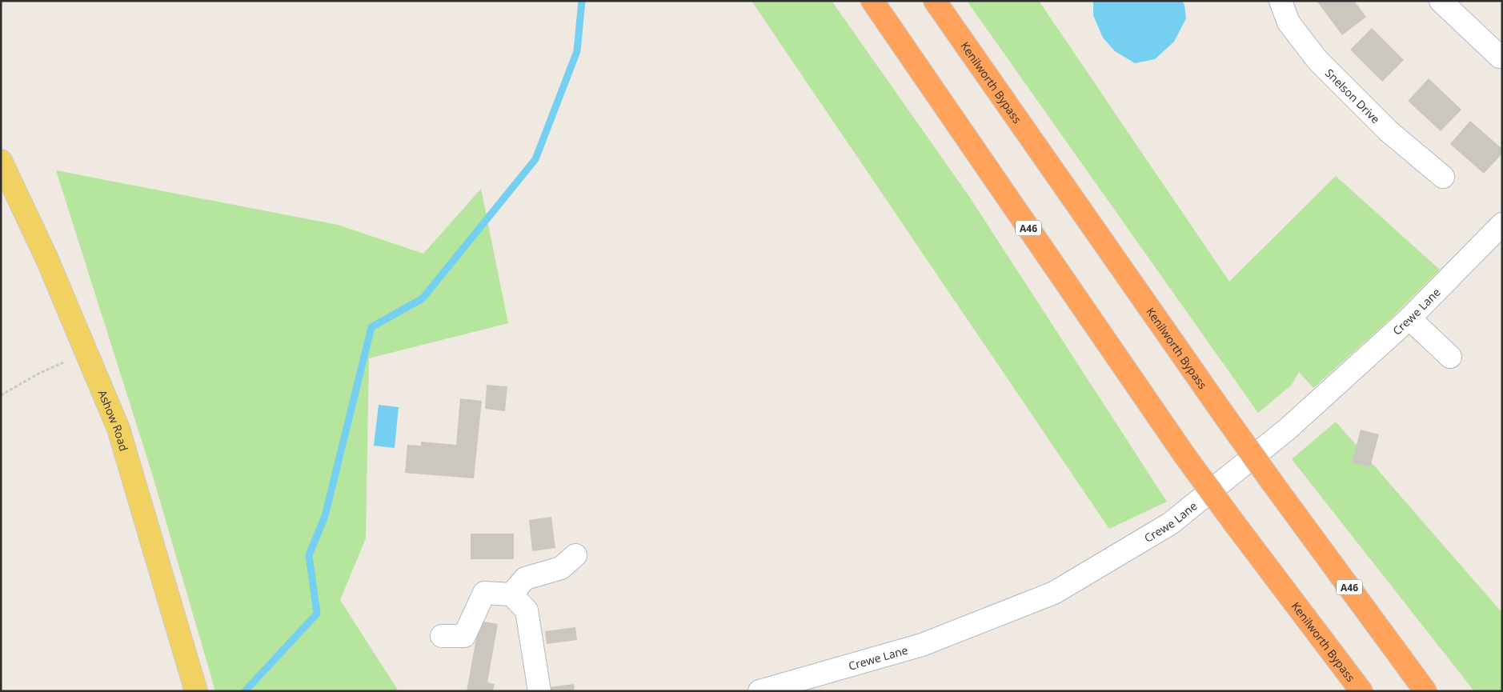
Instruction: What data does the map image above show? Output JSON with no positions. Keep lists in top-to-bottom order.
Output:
{
  "streets": {
    "highway": ["Kenilworth Bypass", "A46"],
    "main road": ["Ashow Road"],
    "street": ["Snelson Drive", "Crewe Lane"]
  }
}
